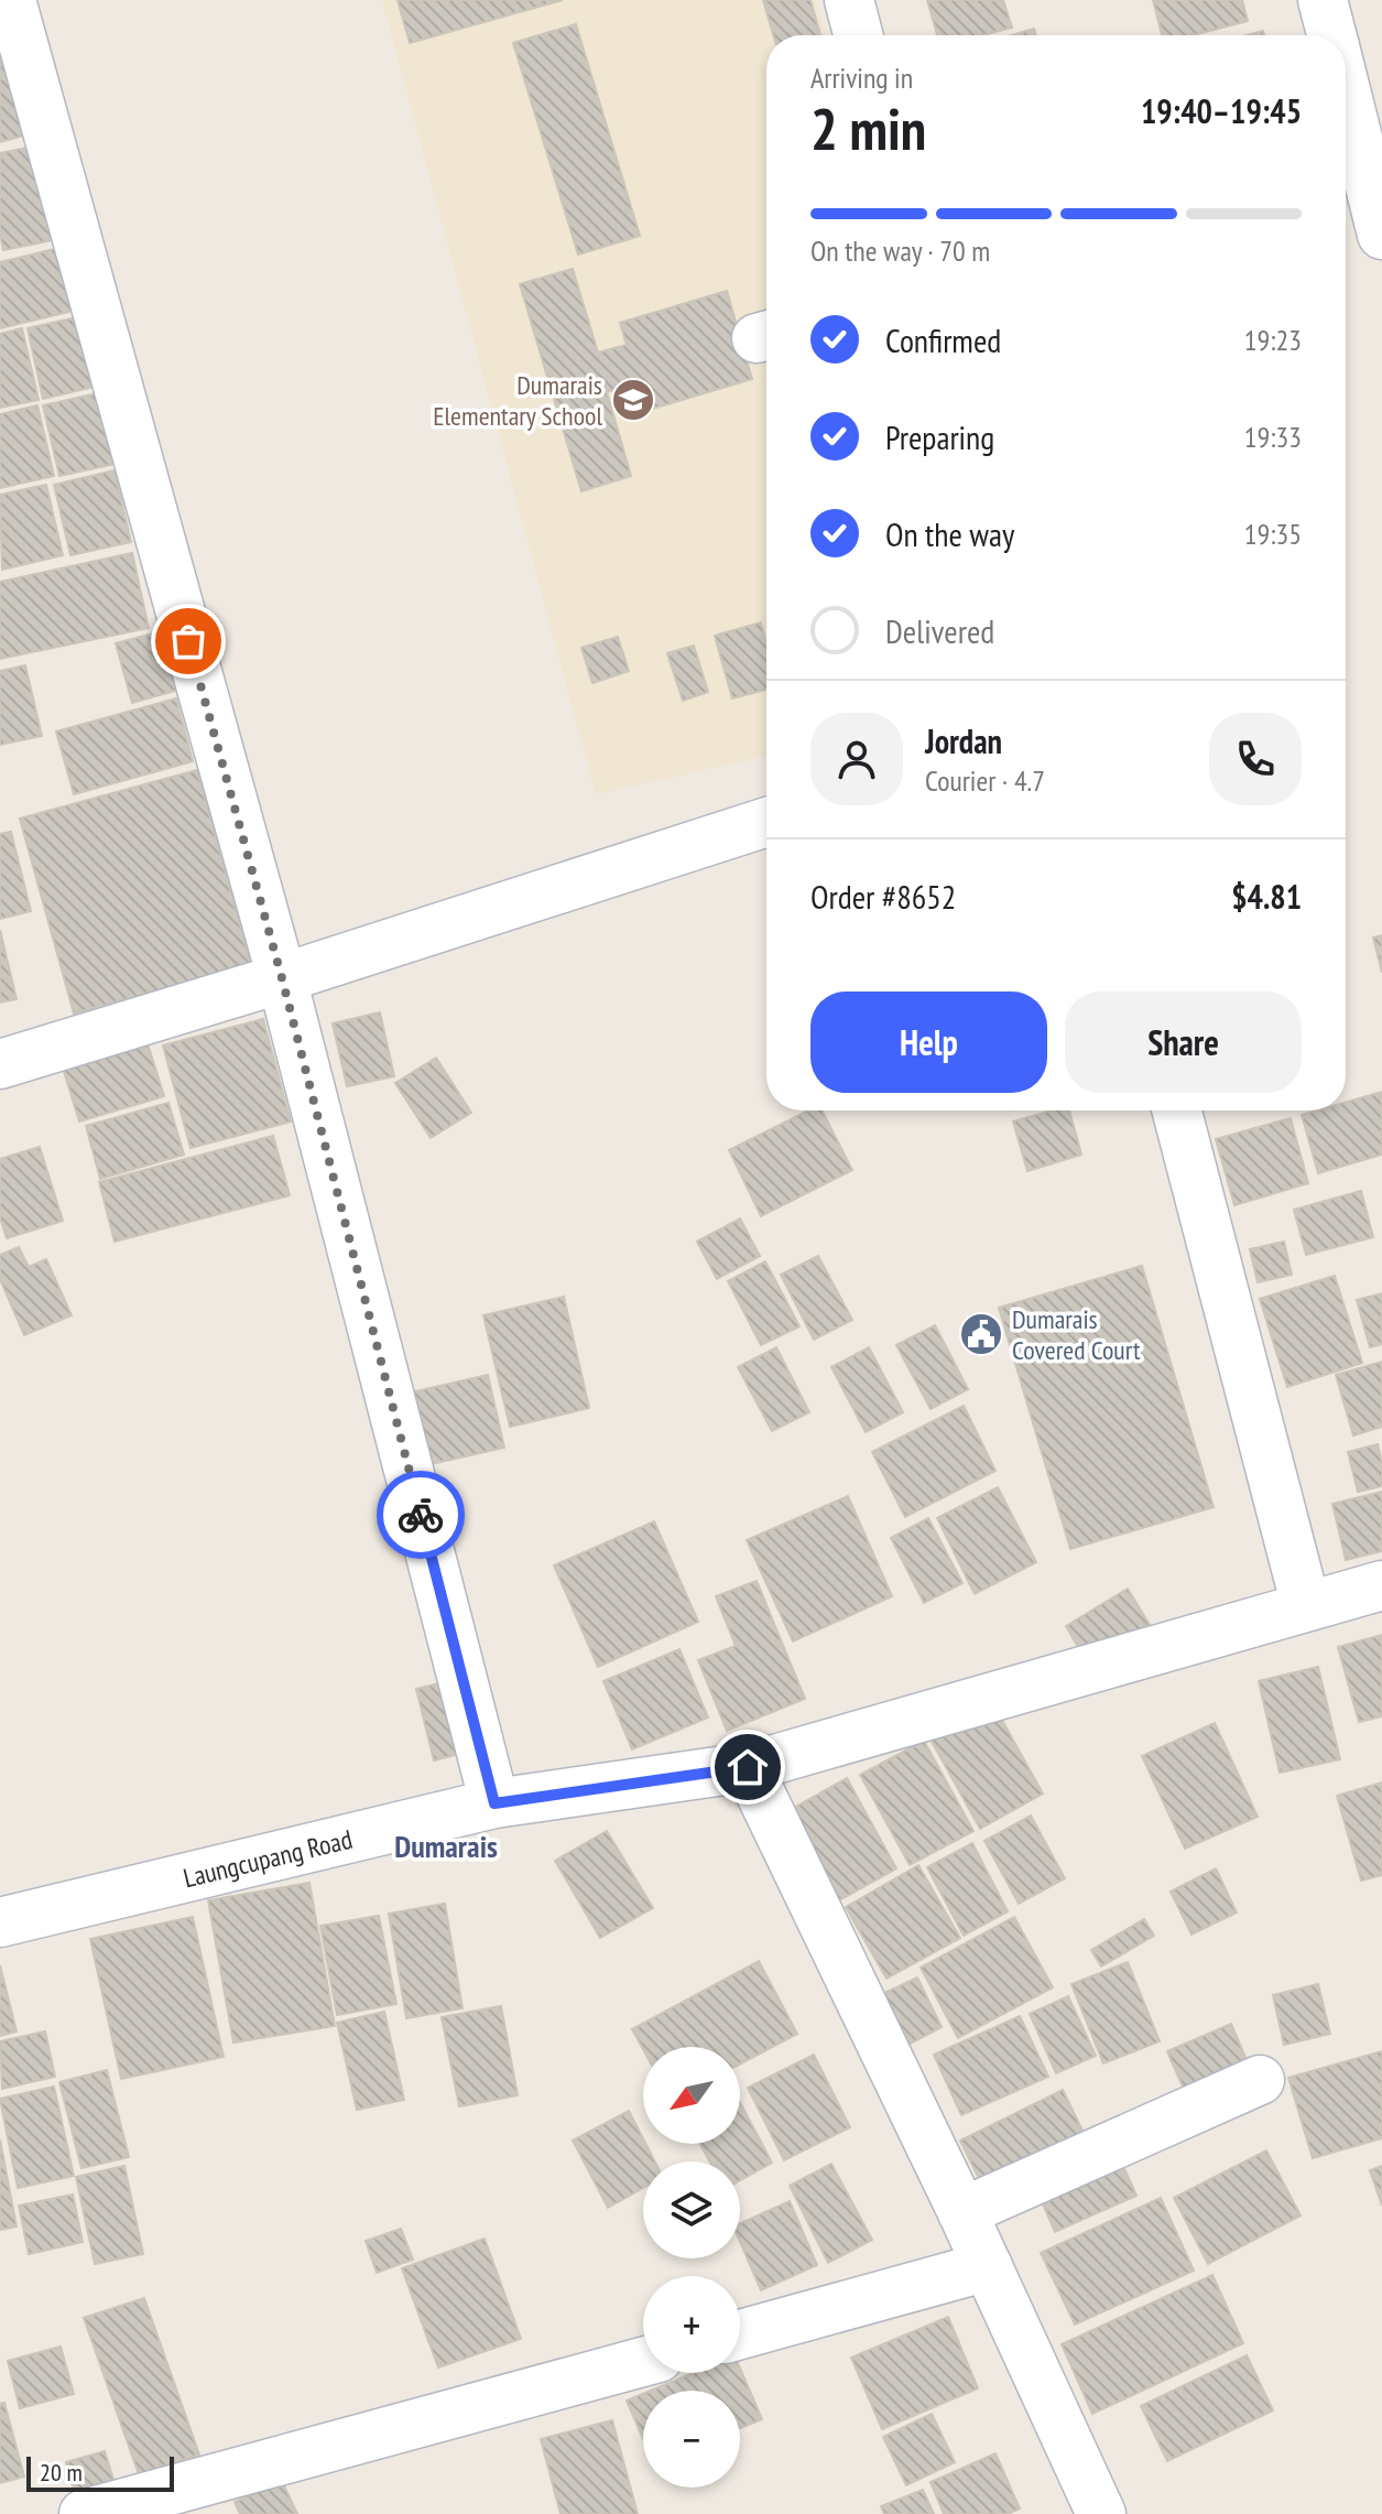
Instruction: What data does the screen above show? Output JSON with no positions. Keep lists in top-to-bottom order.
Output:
{
  "streets": {
    "street": ["Laungcupang Road"]
  },
  "districts": ["Dumarais"],
  "places": {
    "school or university": ["Dumarais Elementary School"],
    "public building": ["Dumarais Covered Court"]
  },
  "scale_bar": "20 m",
  "north": "bottom left",
  "page": {
    "heading": ["2 min", "Arriving in", "19:40–19:45"],
    "panel": [
      "Jordan",
      "Courier · 4.7",
      "Order #8652",
      "$4.81"
    ],
    "bar": "On the way · 70 m",
    "list": [
      ["Confirmed", "19:23"],
      ["Preparing", "19:33"],
      ["On the way", "19:35"],
      "Delivered"
    ],
    "buttons": ["Help", "Share"],
    "map_buttons": ["+", "−"],
    "scale": "20 m"
  }
}
